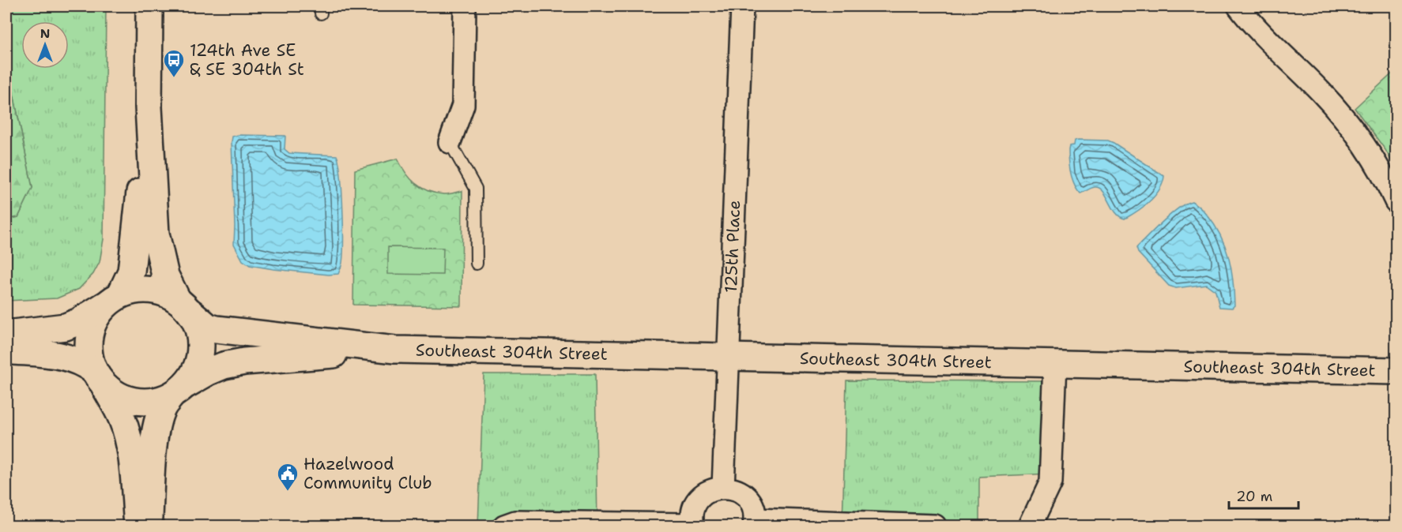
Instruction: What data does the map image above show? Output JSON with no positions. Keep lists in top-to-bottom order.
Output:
{
  "streets": {
    "street": ["125th Place", "Southeast 304th Street"]
  },
  "crossings": [
    ["125th Place", "Southeast 304th Street"]
  ],
  "places": {
    "bus stop": ["124th Ave SE & SE 304th St"],
    "public building": ["Hazelwood Community Club"]
  },
  "scale_bar": "20 m",
  "north": "top"
}
